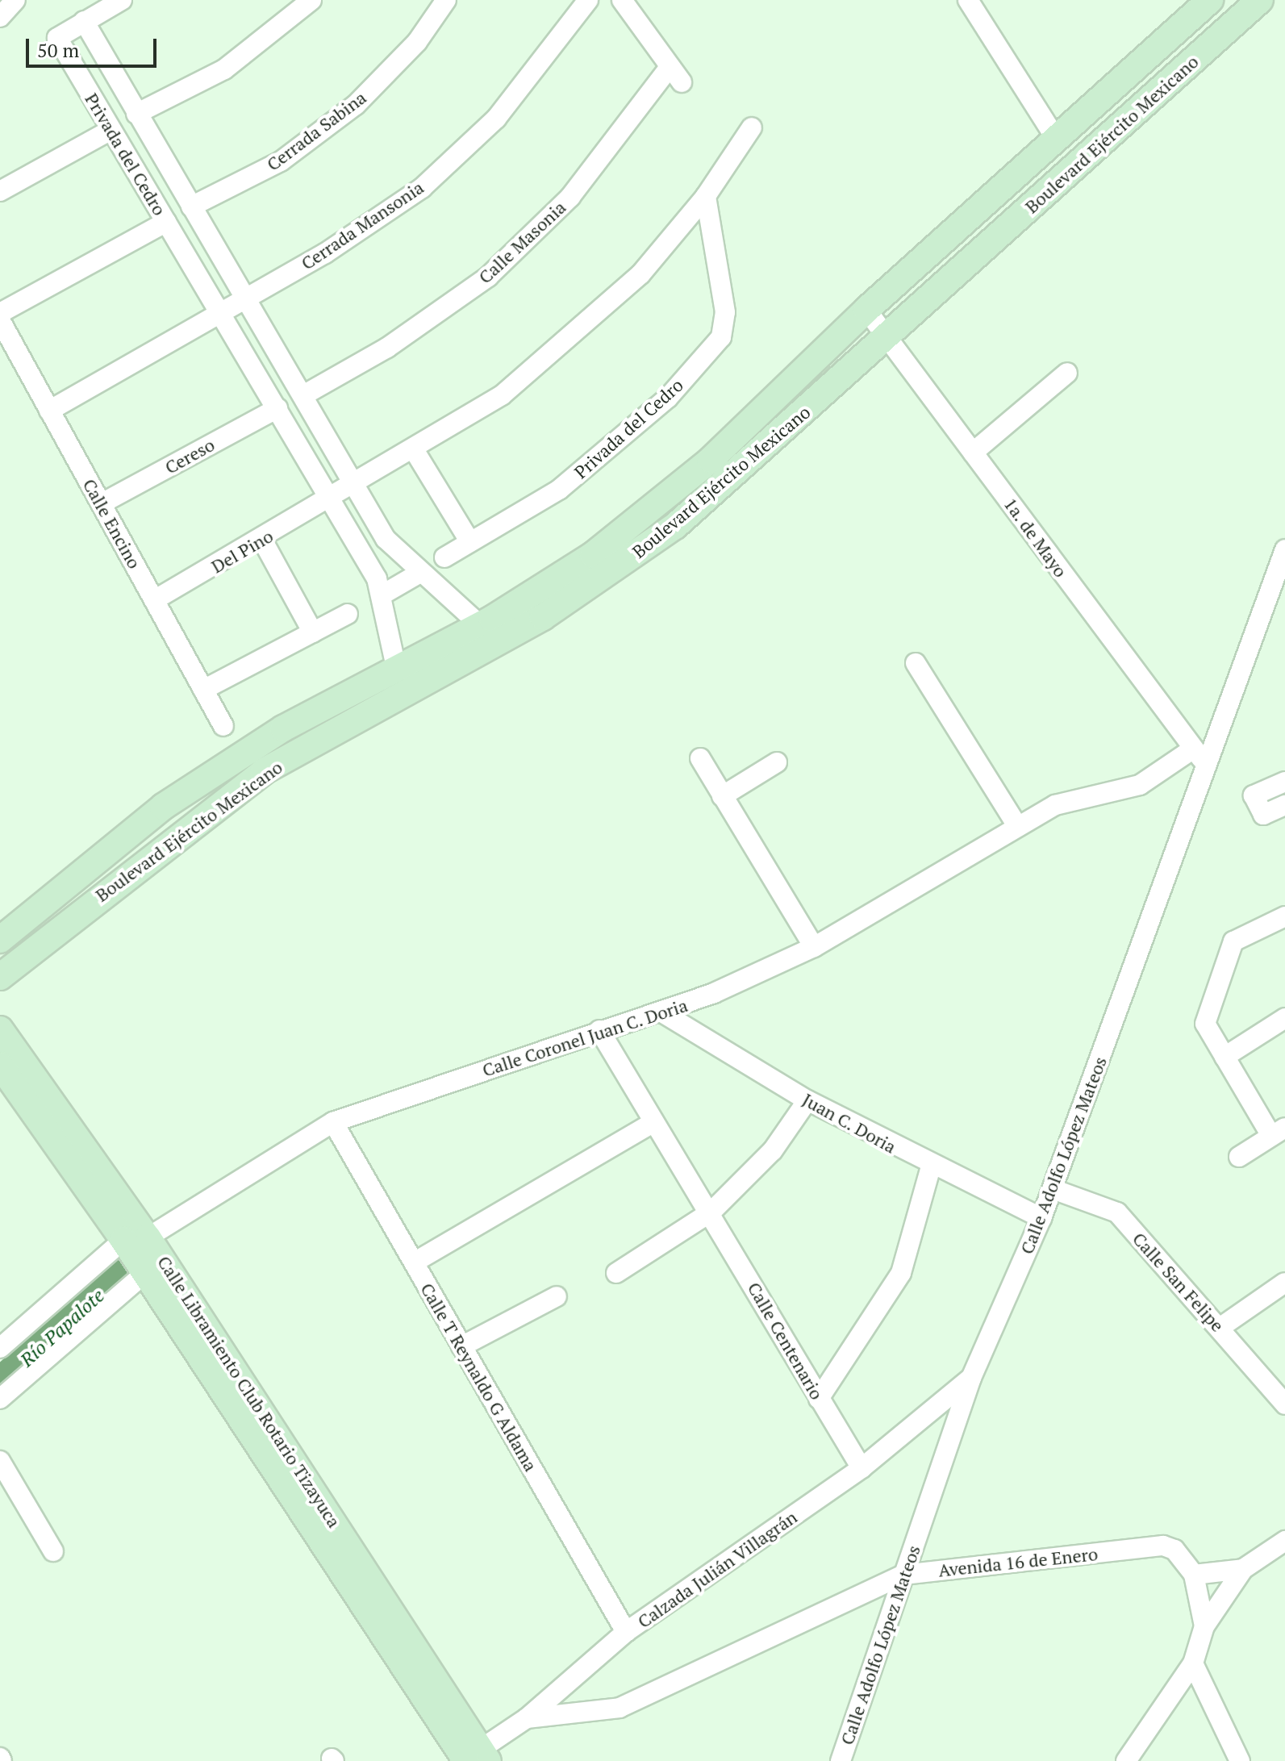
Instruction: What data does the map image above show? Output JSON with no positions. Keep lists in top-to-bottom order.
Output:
{
  "streets": {
    "main road": ["Boulevard Ejército Mexicano", "Calle Libramiento Club Rotario Tizayuca"],
    "street": [
      "Cerrada Sabina",
      "Privada del Cedro",
      "Cerrada Mansonia",
      "Calle Masonia",
      "Cereso",
      "Calle Encino",
      "1a. de Mayo",
      "Del Pino",
      "Calle Coronel Juan C. Doria",
      "Juan C. Doria",
      "Calle Adolfo López Mateos",
      "Calle San Felipe",
      "Calle Centenario",
      "Calle T Reynaldo G Aldama",
      "Avenida 16 de Enero",
      "Calzada Julián Villagrán"
    ]
  },
  "crossings": [
    ["Cerrada Sabina", "Privada del Cedro"],
    ["Boulevard Ejército Mexicano", "Privada del Cedro"],
    ["Boulevard Ejército Mexicano", "1a. de Mayo"],
    ["Privada del Cedro", "Cerrada Mansonia"],
    ["Privada del Cedro", "Calle Masonia"],
    ["Privada del Cedro", "Cereso"],
    ["Privada del Cedro", "Del Pino"],
    ["Cereso", "Calle Encino"],
    ["Calle Encino", "Del Pino"],
    ["1a. de Mayo", "Calle Coronel Juan C. Doria"],
    ["1a. de Mayo", "Calle Adolfo López Mateos"],
    ["Calle Coronel Juan C. Doria", "Juan C. Doria"],
    ["Calle Coronel Juan C. Doria", "Calle Centenario"],
    ["Calle Coronel Juan C. Doria", "Calle T Reynaldo G Aldama"],
    ["Calle Coronel Juan C. Doria", "Calle Libramiento Club Rotario Tizayuca"],
    ["Juan C. Doria", "Calle Adolfo López Mateos"],
    ["Calle Adolfo López Mateos", "Calle San Felipe"],
    ["Calle Adolfo López Mateos", "Avenida 16 de Enero"],
    ["Calle Adolfo López Mateos", "Calzada Julián Villagrán"],
    ["Calle Centenario", "Calzada Julián Villagrán"],
    ["Calle T Reynaldo G Aldama", "Calzada Julián Villagrán"],
    ["Calle Libramiento Club Rotario Tizayuca", "Calzada Julián Villagrán"],
    ["Avenida 16 de Enero", "Calzada Julián Villagrán"]
  ],
  "water": ["Río Papalote"],
  "scale_bar": "50 m"
}
